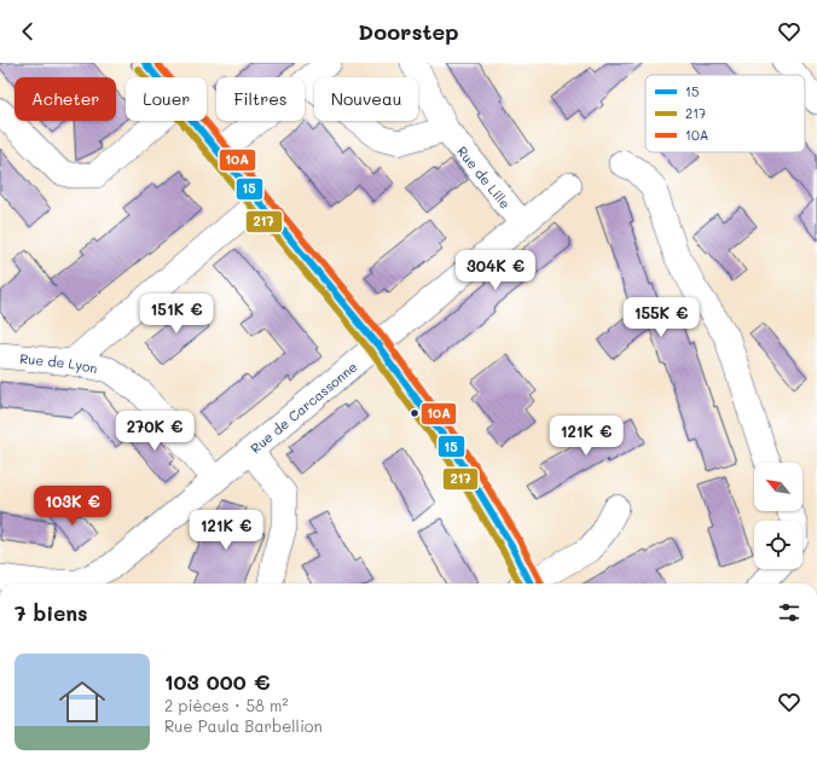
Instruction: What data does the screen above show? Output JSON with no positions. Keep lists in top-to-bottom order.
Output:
{
  "streets": {
    "street": ["Rue de Lille", "Rue de Lyon", "Rue de Carcassonne"]
  },
  "crossings": [
    ["Rue de Lille", "Rue de Carcassonne"],
    ["Rue de Lyon", "Rue de Carcassonne"]
  ],
  "lines": ["transit line 15", "transit line 10A", "transit line 217"],
  "legend": ["15", "217", "10A"],
  "north": "top left",
  "page": {
    "header": "Doorstep",
    "chip": [
      "Acheter",
      "Louer",
      "Filtres",
      "Nouveau"
    ],
    "price": [
      "304K €",
      "151K €",
      "155K €",
      "270K €",
      "121K €",
      "103K €",
      "121K €"
    ],
    "heading": "7 biens",
    "list": [
      {
        "name": "103 000 €",
        "note": "2 pièces · 58 m² · Rue Paula Barbellion"
      }
    ]
  }
}
